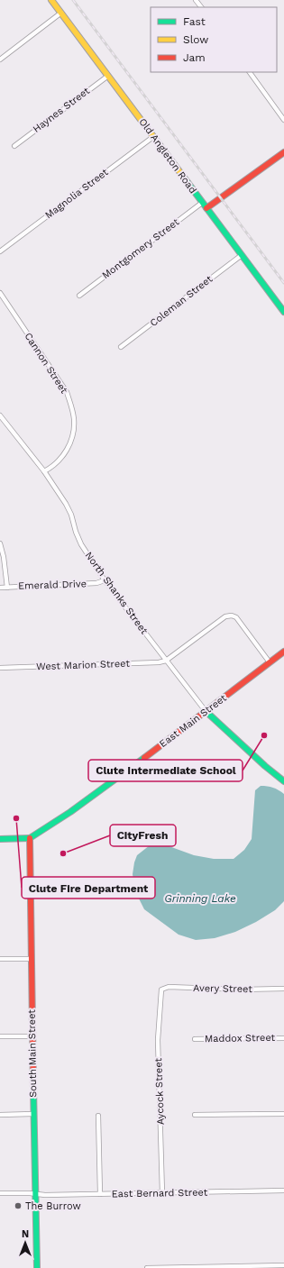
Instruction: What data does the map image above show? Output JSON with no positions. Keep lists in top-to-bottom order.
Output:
{
  "streets": {
    "main road": ["Old Angleton Road", "East Main Street", "South Main Street"],
    "street": [
      "Haynes Street",
      "Magnolia Street",
      "Montgomery Street",
      "Coleman Street",
      "Cannon Street",
      "Emerald Drive",
      "North Shanks Street",
      "West Marion Street",
      "Avery Street",
      "Maddox Street",
      "Aycock Street",
      "East Bernard Street"
    ]
  },
  "crossings": [
    ["Haynes Street", "Old Angleton Road"],
    ["Old Angleton Road", "Magnolia Street"],
    ["Old Angleton Road", "Montgomery Street"],
    ["Old Angleton Road", "Coleman Street"],
    ["Cannon Street", "North Shanks Street"],
    ["Emerald Drive", "North Shanks Street"],
    ["North Shanks Street", "West Marion Street"],
    ["North Shanks Street", "East Main Street"],
    ["East Main Street", "South Main Street"],
    ["Avery Street", "Aycock Street"],
    ["South Main Street", "East Bernard Street"],
    ["Aycock Street", "East Bernard Street"]
  ],
  "water": ["Grinning Lake"],
  "places": [
    "Clute Intermediate School",
    "Clute Fire Department",
    "CityFresh",
    "The Burrow"
  ],
  "legend": ["Fast", "Slow", "Jam"],
  "north": "top"
}
